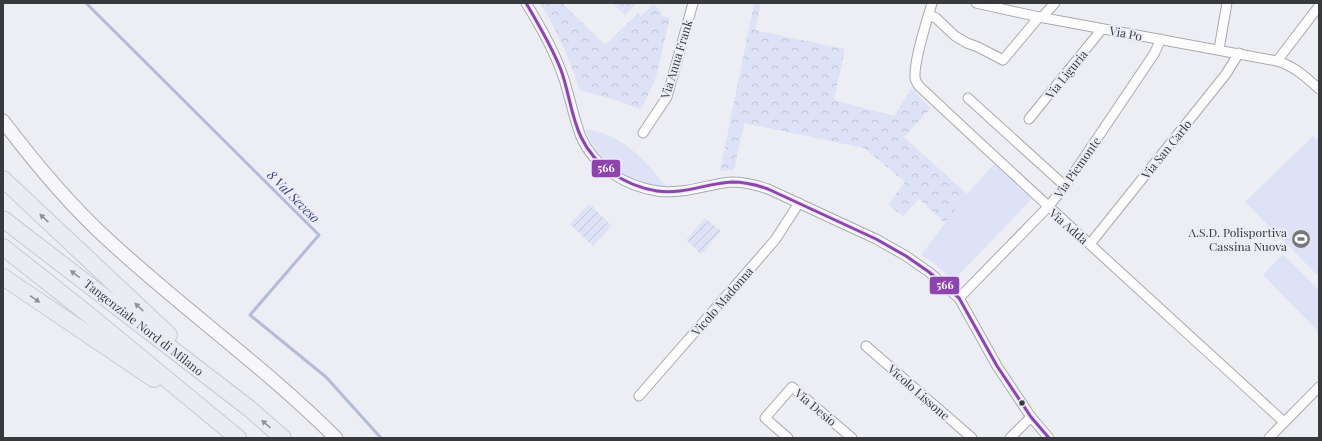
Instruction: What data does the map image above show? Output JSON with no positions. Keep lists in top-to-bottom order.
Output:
{
  "streets": {
    "highway": ["Tangenziale Nord di Milano"],
    "street": [
      "Via Po",
      "Via Anna Frank",
      "Via Liguria",
      "Via San Carlo",
      "Via Piemonte",
      "Via Adda",
      "Vicolo Madonna",
      "Vicolo Lissone",
      "Via Desio"
    ]
  },
  "crossings": [
    ["Via Po", "Via Liguria"],
    ["Via Po", "Via San Carlo"],
    ["Via Po", "Via Piemonte"],
    ["Via San Carlo", "Via Adda"],
    ["Via Piemonte", "Via Adda"]
  ],
  "water": ["8 Val Seveso"],
  "places": {
    "sports": ["A.S.D. Polisportiva Cassina Nuova"]
  },
  "lines": ["transit line 566"]
}
